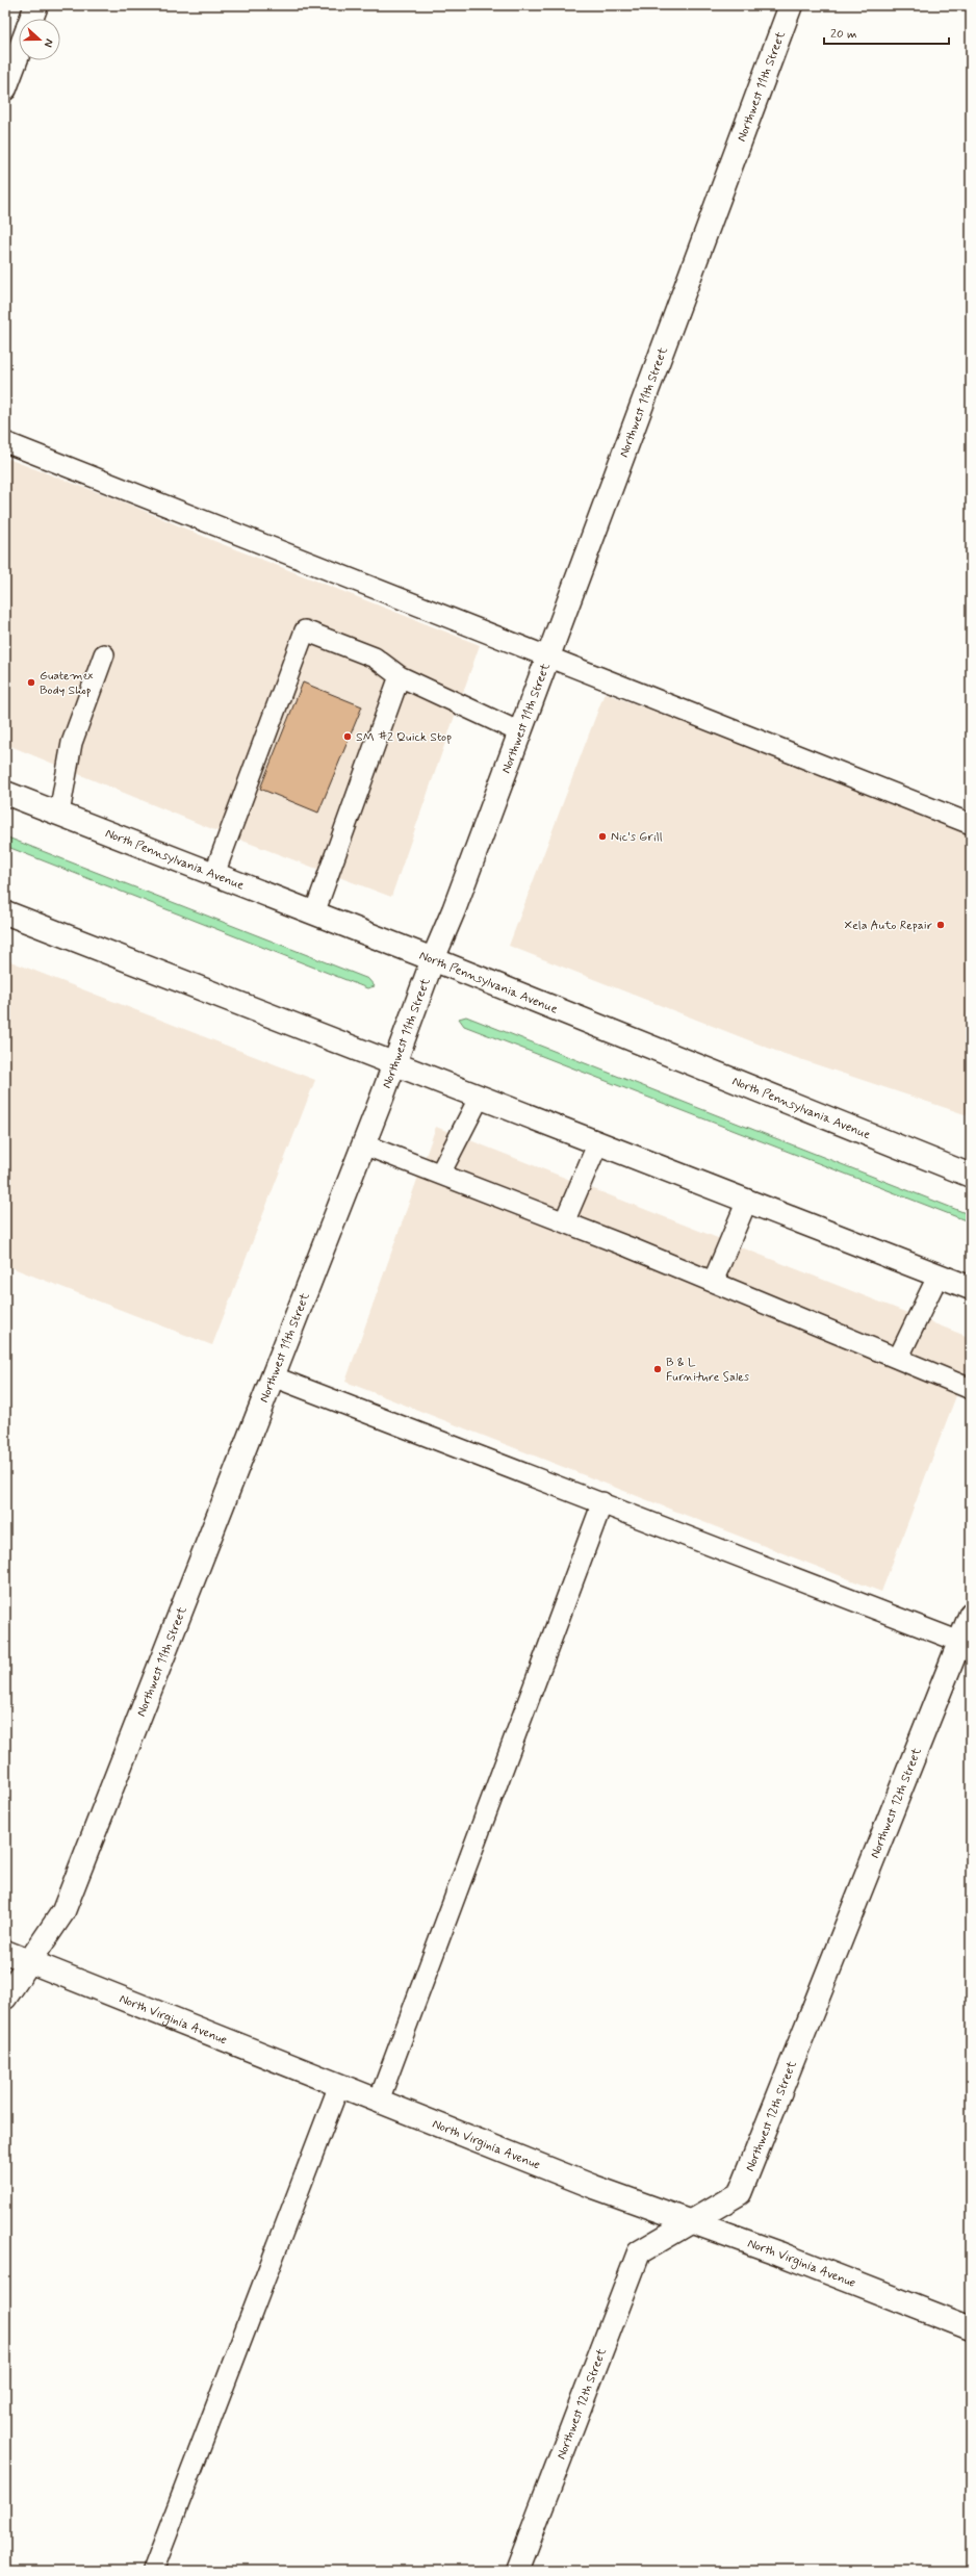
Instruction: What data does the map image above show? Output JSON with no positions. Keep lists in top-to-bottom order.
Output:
{
  "streets": {
    "street": [
      "Northwest 11th Street",
      "North Pennsylvania Avenue",
      "Northwest 12th Street",
      "North Virginia Avenue"
    ]
  },
  "crossings": [
    ["Northwest 11th Street", "North Pennsylvania Avenue"],
    ["Northwest 11th Street", "North Virginia Avenue"],
    ["Northwest 12th Street", "North Virginia Avenue"]
  ],
  "places": [
    "Guatemex Body Shop",
    "SM #2 Quick Stop",
    "Nic's Grill",
    "Xela Auto Repair",
    "B & L Furniture Sales"
  ],
  "scale_bar": "20 m",
  "north": "right"
}
